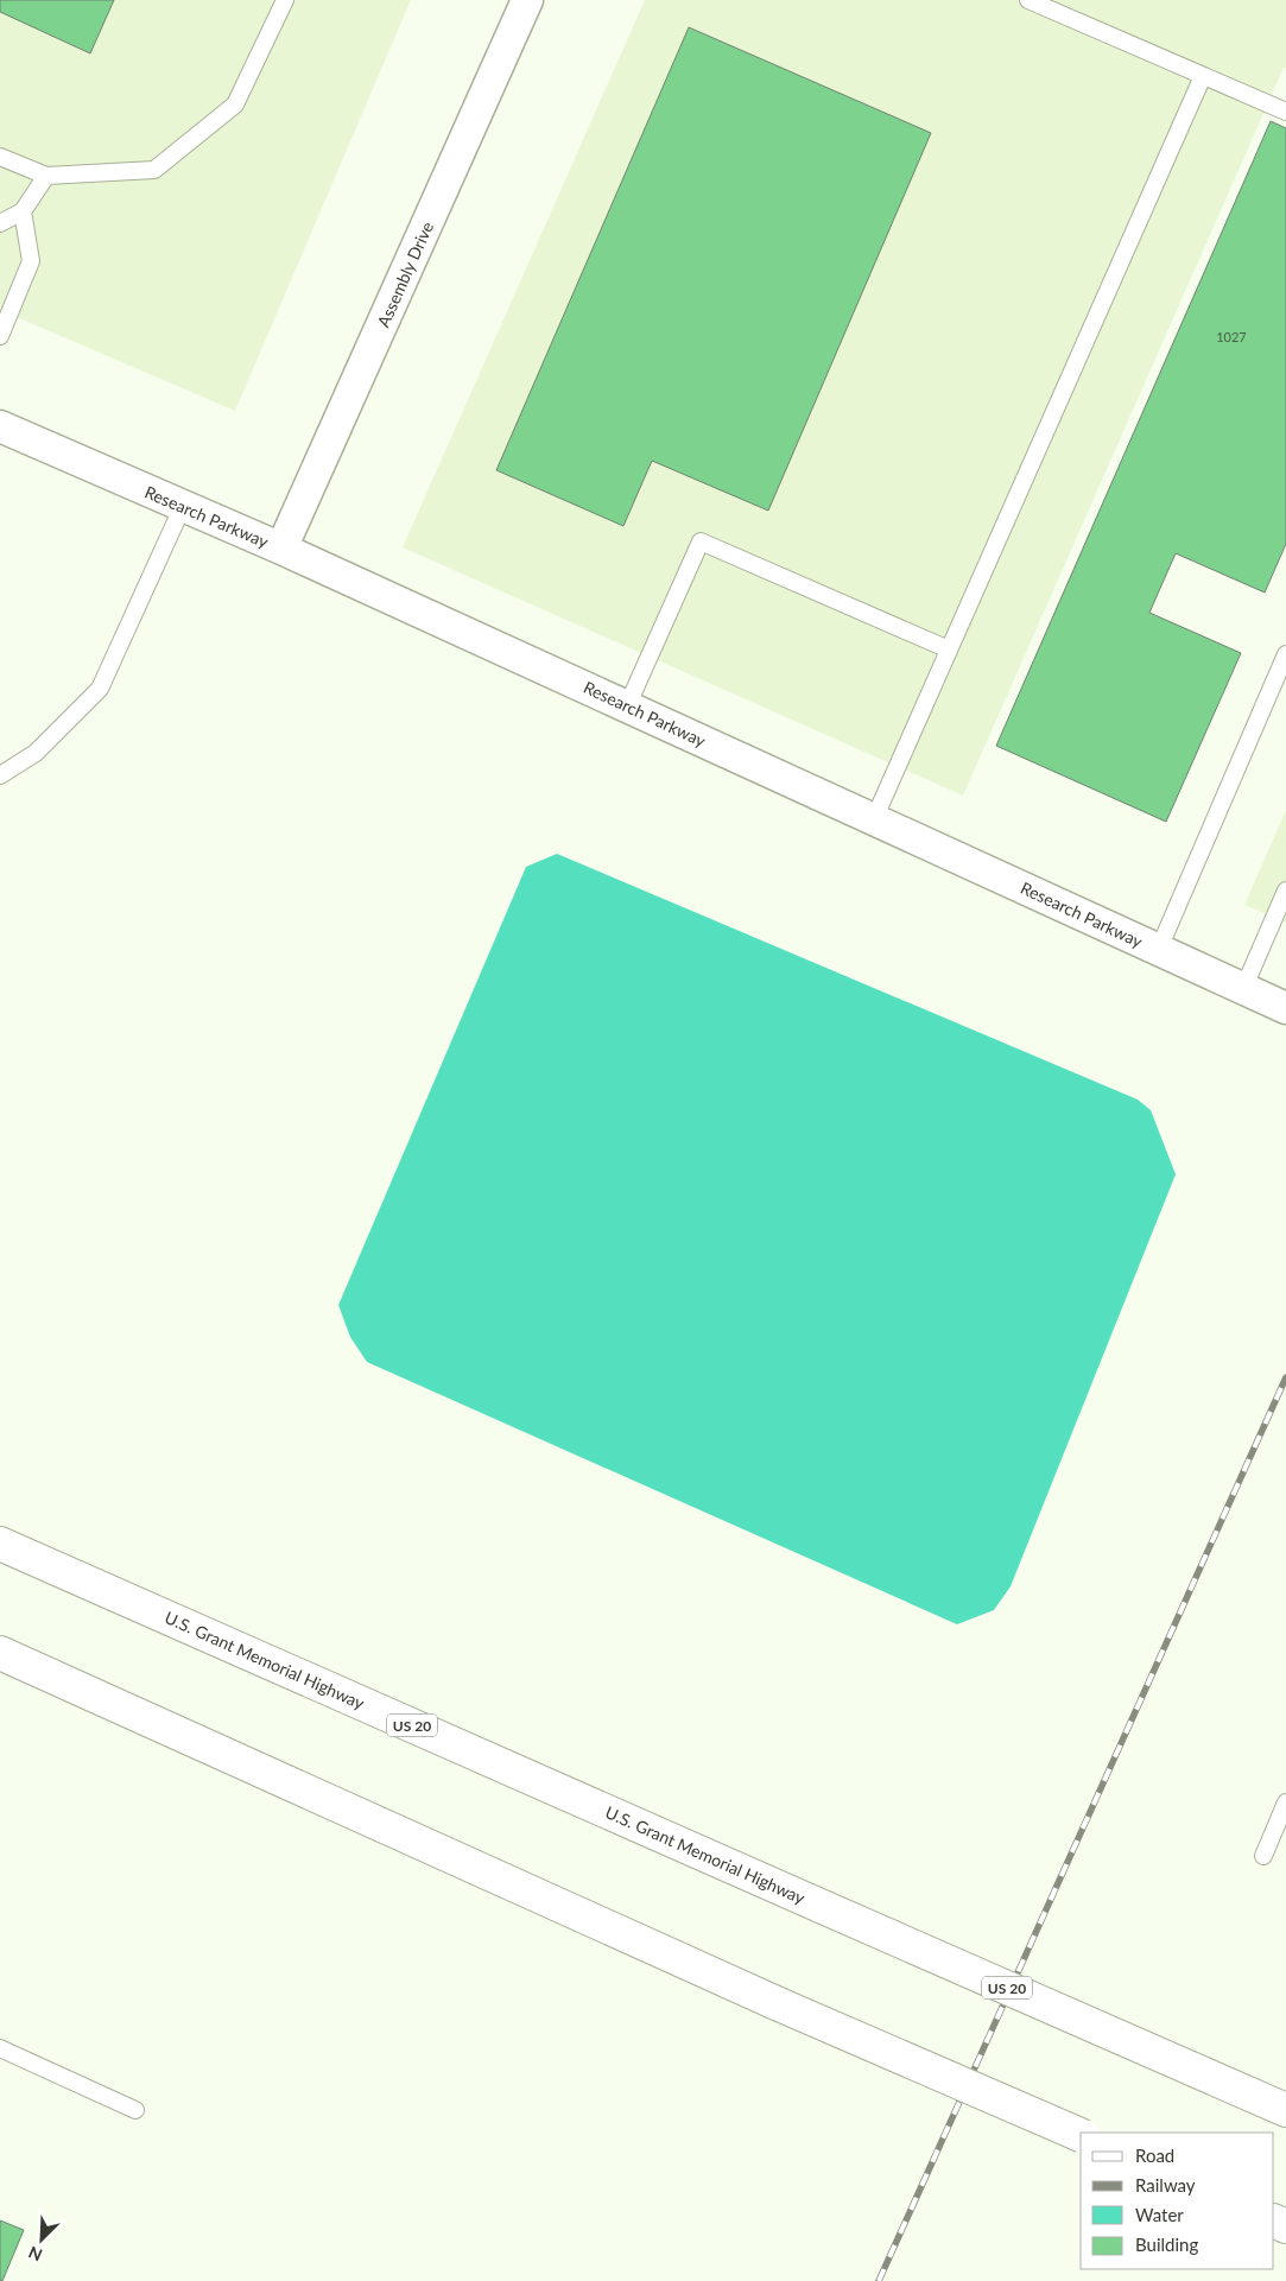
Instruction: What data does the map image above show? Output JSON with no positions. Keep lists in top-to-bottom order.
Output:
{
  "streets": {
    "highway": ["U.S. Grant Memorial Highway", "US 20"],
    "street": ["Assembly Drive", "Research Parkway"]
  },
  "crossings": [
    ["Assembly Drive", "Research Parkway"]
  ],
  "house_numbers": ["1027"],
  "legend": [
    "Road",
    "Railway",
    "Water",
    "Building"
  ],
  "north": "bottom left"
}
